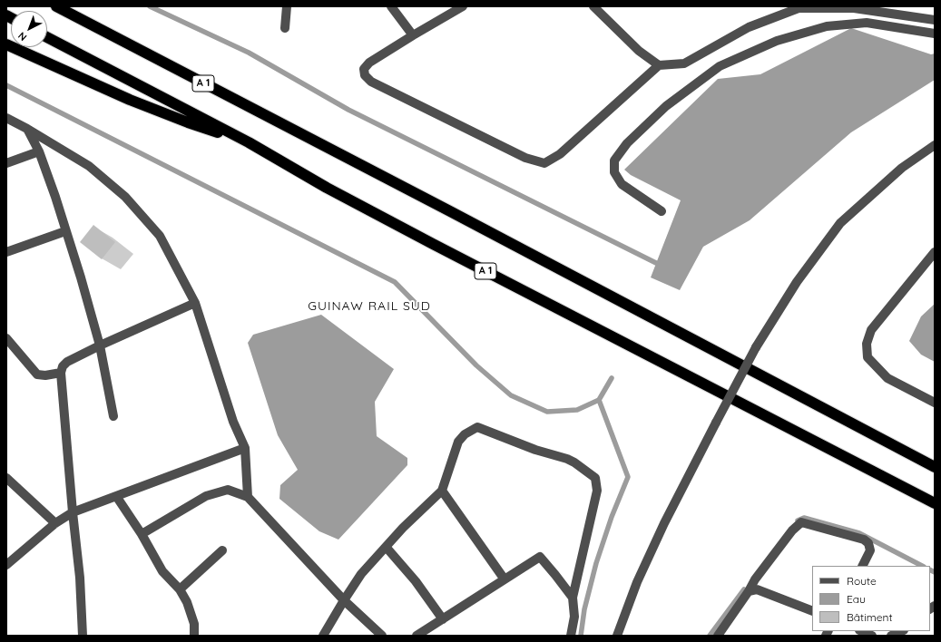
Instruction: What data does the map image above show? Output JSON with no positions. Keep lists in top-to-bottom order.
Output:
{
  "streets": {
    "highway": ["A 1"]
  },
  "districts": ["GUINAW RAIL SUD"],
  "legend": ["Route", "Eau", "Bâtiment"],
  "north": "bottom left"
}
